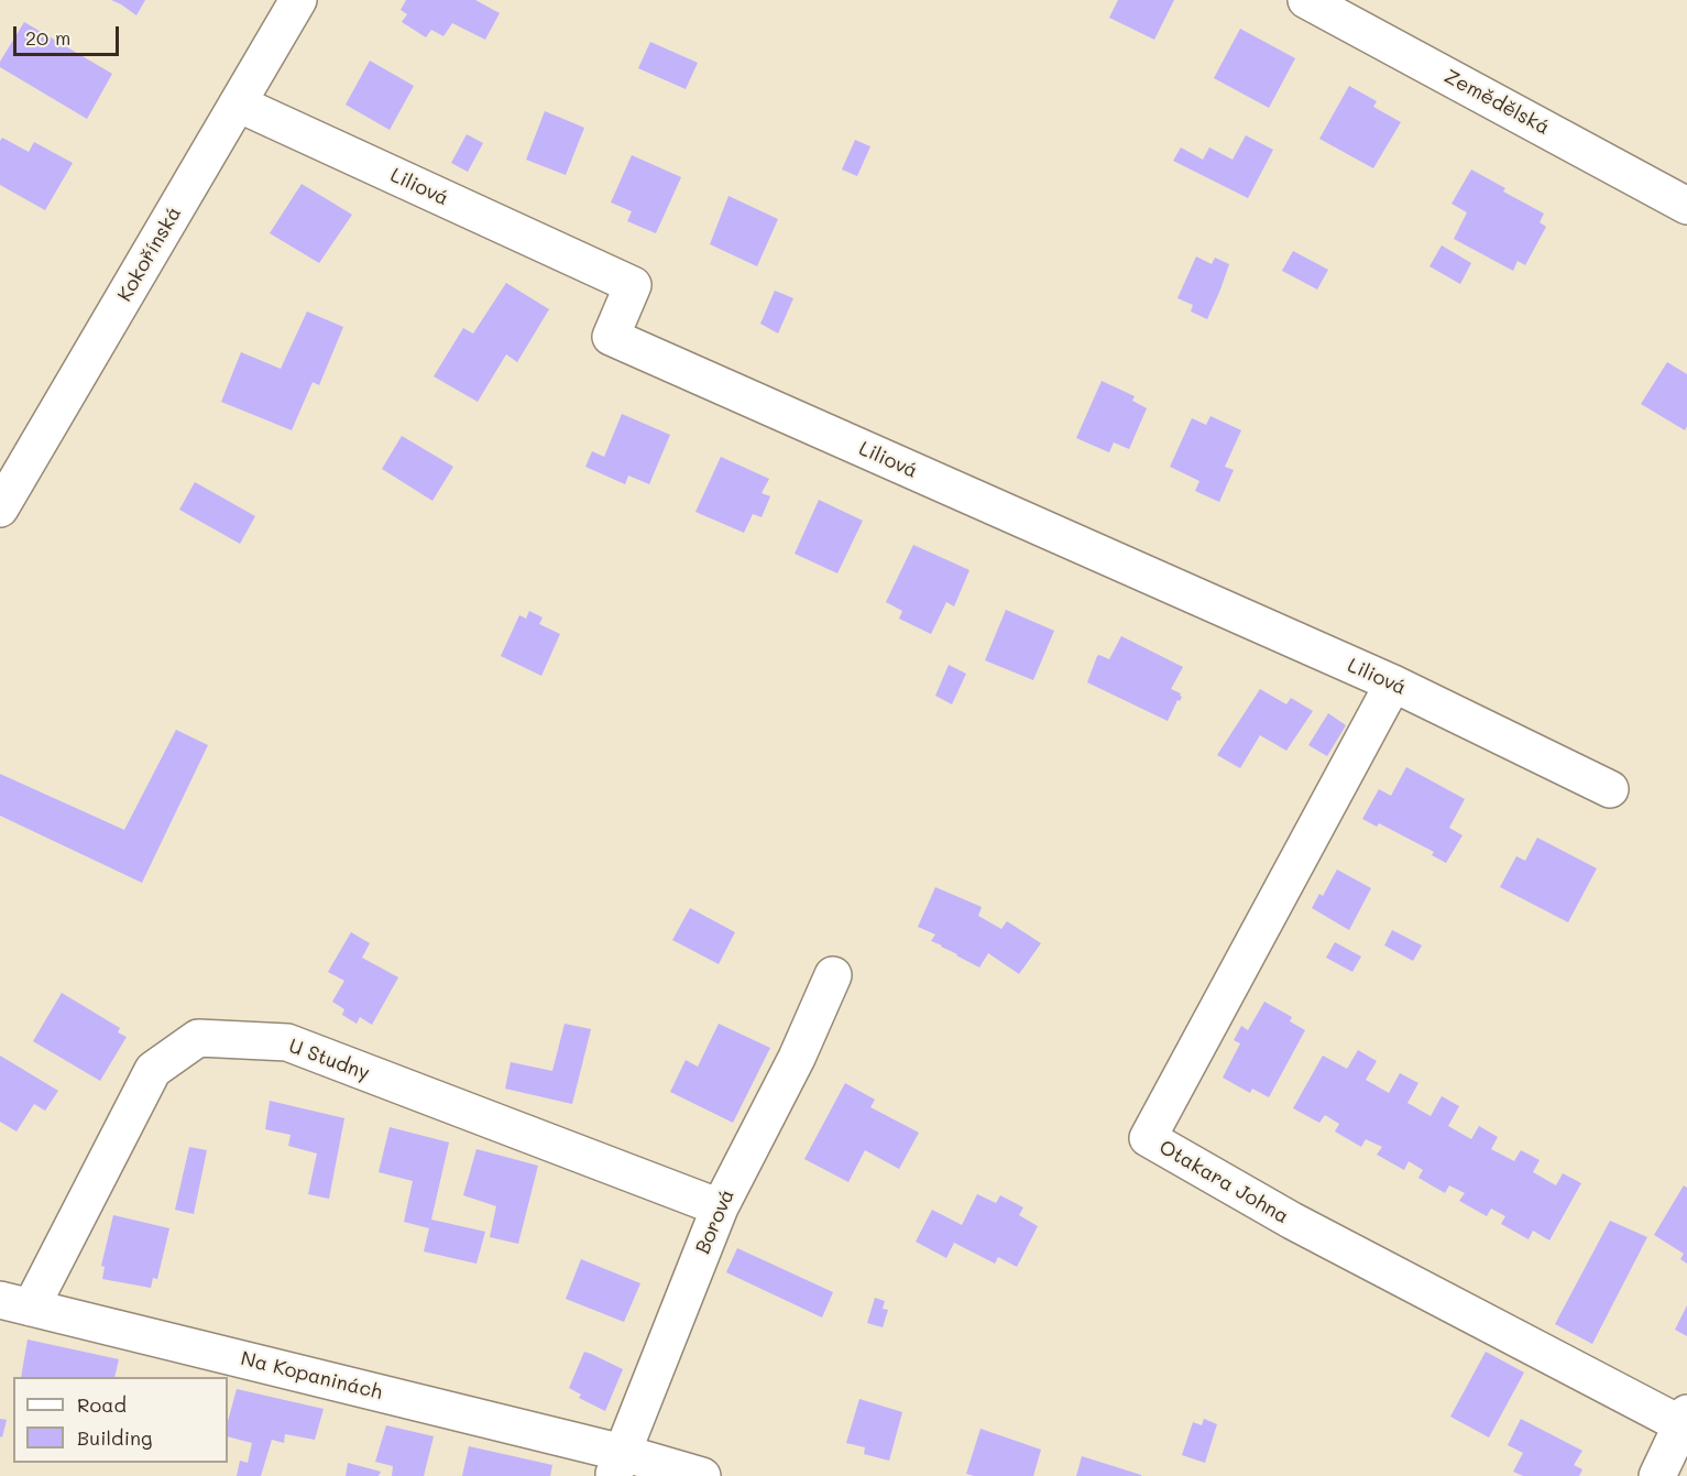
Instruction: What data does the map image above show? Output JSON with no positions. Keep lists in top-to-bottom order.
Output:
{
  "streets": {
    "street": [
      "Zemědělská",
      "Liliová",
      "Kokořínská",
      "U Studny",
      "Otakara Johna",
      "Borová",
      "Na Kopaninách"
    ]
  },
  "crossings": [
    ["Liliová", "Kokořínská"],
    ["Liliová", "Otakara Johna"],
    ["U Studny", "Borová"],
    ["U Studny", "Na Kopaninách"],
    ["Borová", "Na Kopaninách"]
  ],
  "legend": ["Road", "Building"],
  "scale_bar": "20 m"
}
